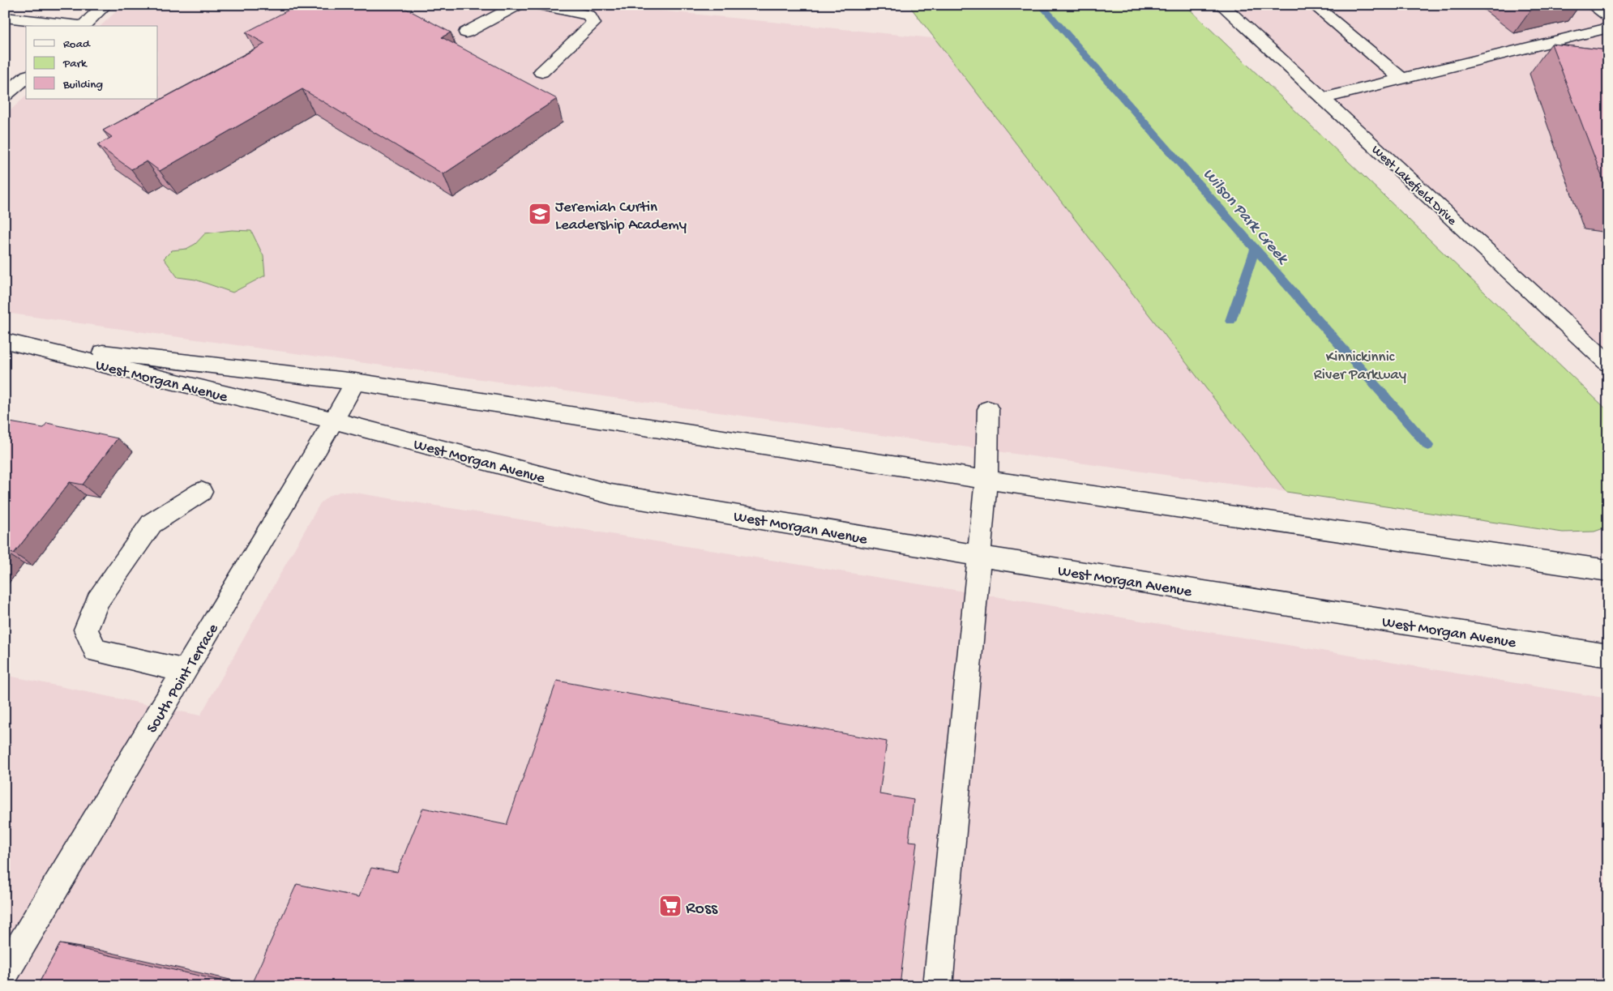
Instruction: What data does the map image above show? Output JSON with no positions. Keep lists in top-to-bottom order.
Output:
{
  "streets": {
    "street": ["West Lakefield Drive", "West Morgan Avenue", "South Point Terrace"]
  },
  "crossings": [
    ["West Morgan Avenue", "South Point Terrace"]
  ],
  "water": ["Wilson Park Creek"],
  "parks": ["Kinnickinnic River Parkway"],
  "places": {
    "school or university": ["Jeremiah Curtin Leadership Academy"],
    "supermarket": ["Ross"]
  },
  "legend": ["Road", "Park", "Building"]
}
